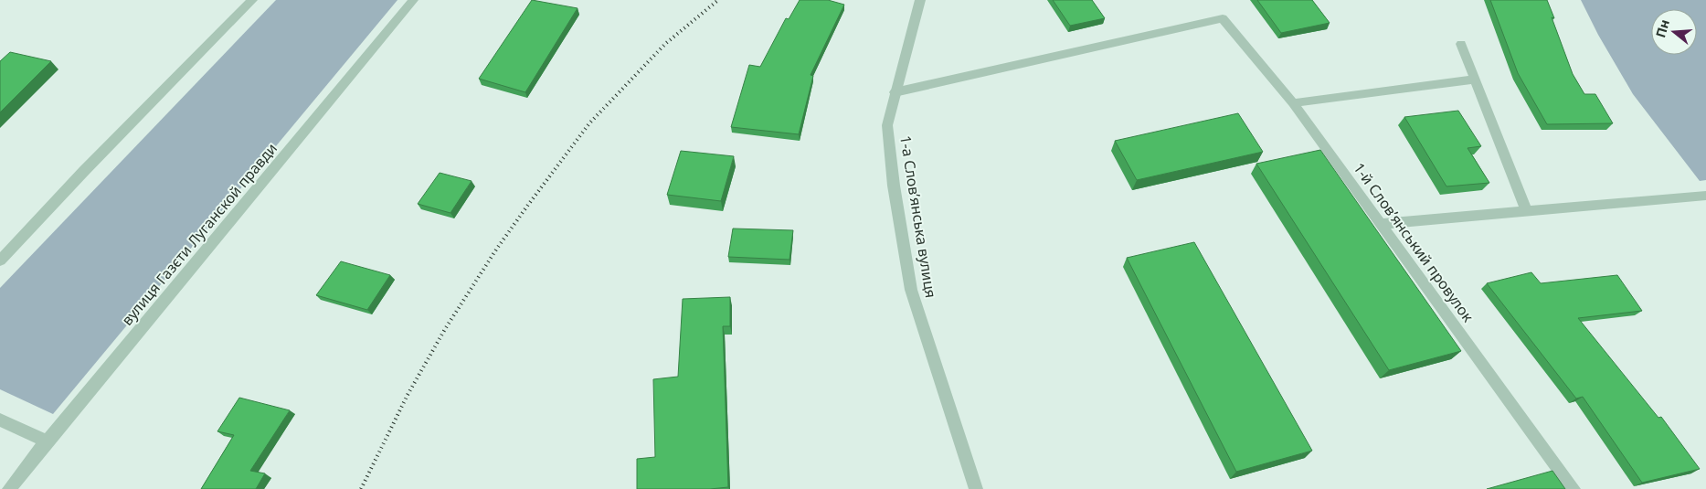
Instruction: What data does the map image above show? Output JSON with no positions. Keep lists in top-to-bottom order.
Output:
{
  "streets": {
    "street": ["1-а Слов’янська вулиця", "вулиця Газєти Луганской правди", "1-й Слов’янський провулок"]
  },
  "crossings": [
    ["1-а Слов’янська вулиця", "1-й Слов’янський провулок"]
  ],
  "north": "left"
}
